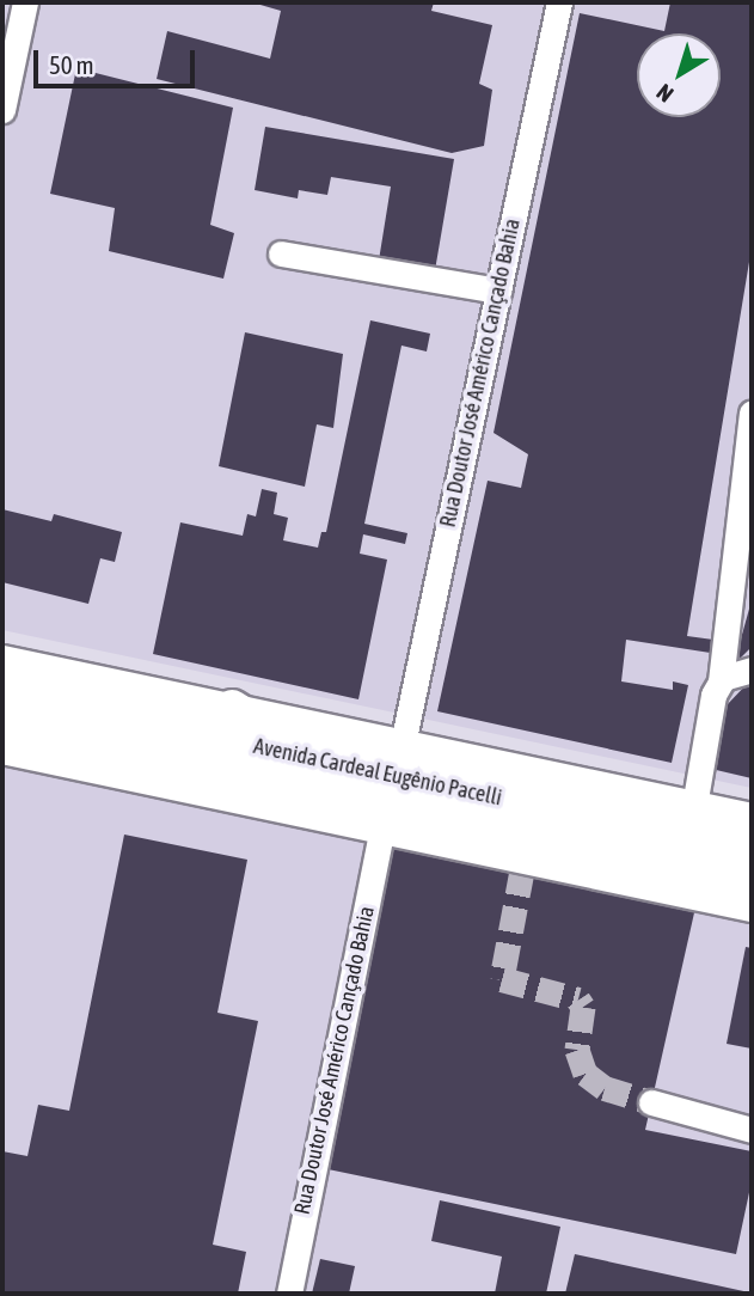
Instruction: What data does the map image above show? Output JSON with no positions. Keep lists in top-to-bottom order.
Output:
{
  "streets": {
    "highway": ["Avenida Cardeal Eugênio Pacelli"],
    "street": ["Rua Doutor José Américo Cançado Bahia"]
  },
  "crossings": [
    ["Rua Doutor José Américo Cançado Bahia", "Avenida Cardeal Eugênio Pacelli"]
  ],
  "scale_bar": "50 m",
  "north": "bottom left"
}
